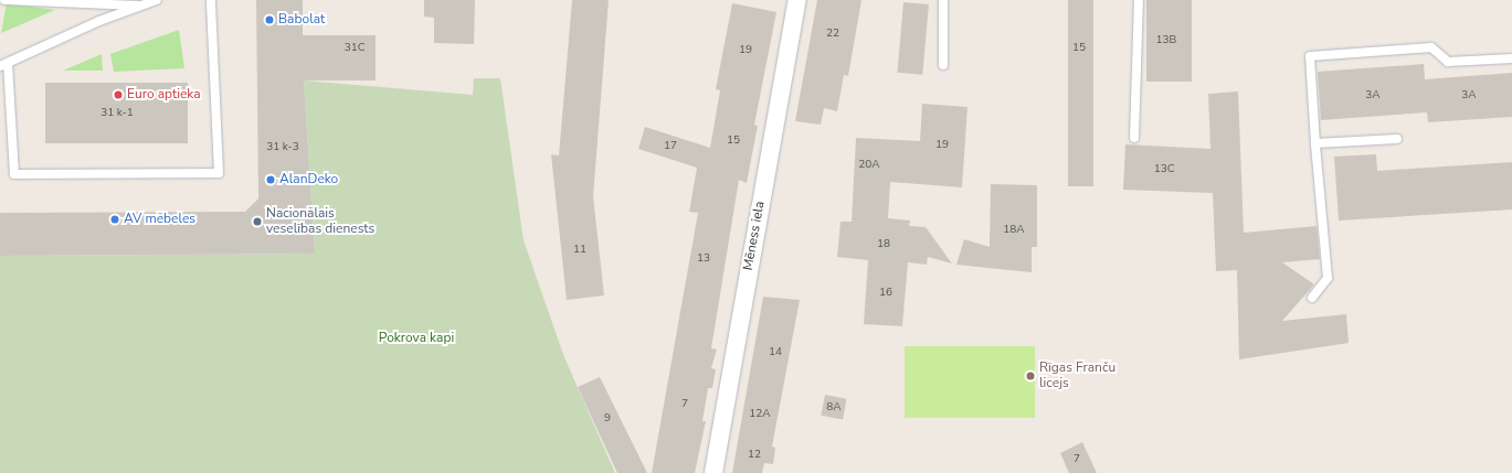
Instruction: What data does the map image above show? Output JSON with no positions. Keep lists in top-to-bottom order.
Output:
{
  "streets": {
    "street": ["Mēness iela"]
  },
  "parks": ["Pokrova kapi"],
  "places": [
    "Babolat",
    "Euro aptieka",
    "AlanDeko",
    "AV mēbeles",
    "Nacionālais veselības dienests",
    "Rīgas Franču licejs"
  ],
  "house_numbers": [
    "22",
    "13B",
    "31C",
    "15",
    "19",
    "3A",
    "3A",
    "31 k-1",
    "15",
    "19",
    "17",
    "31 k-3",
    "20A",
    "13C",
    "18A",
    "18",
    "11",
    "13",
    "16",
    "14",
    "7",
    "8A",
    "12A",
    "9",
    "12",
    "7"
  ]
}
